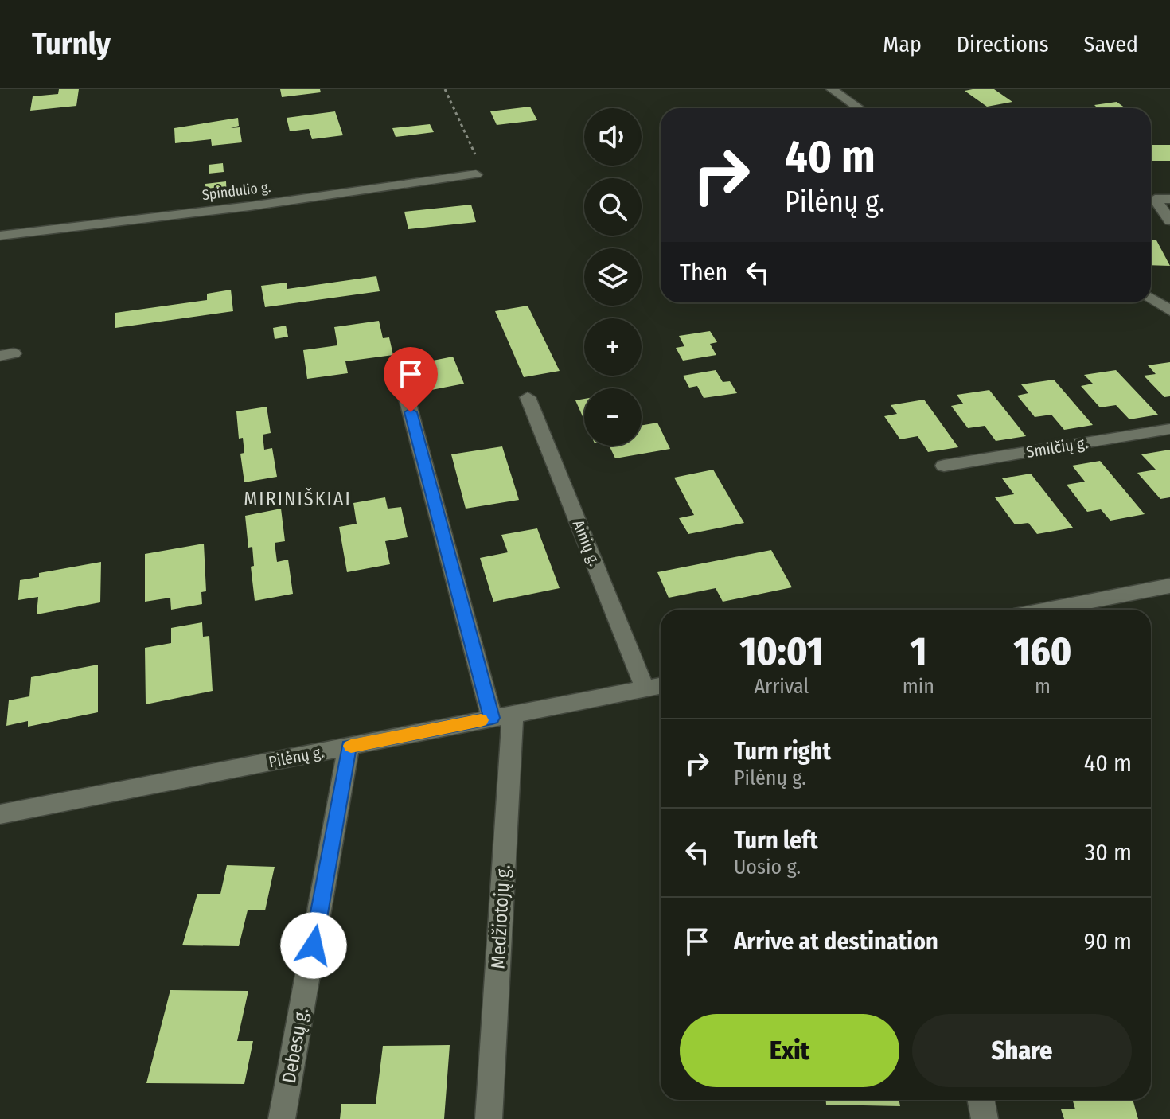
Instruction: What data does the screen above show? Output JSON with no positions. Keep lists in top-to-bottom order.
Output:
{
  "streets": {
    "street": [
      "Spindulio g.",
      "Smilčių g.",
      "Ainių g.",
      "Pilėnų g.",
      "Medžiotojų g.",
      "Debesų g."
    ]
  },
  "crossings": [
    ["Ainių g.", "Pilėnų g."],
    ["Pilėnų g.", "Medžiotojų g."],
    ["Pilėnų g.", "Debesų g."]
  ],
  "districts": ["MIRINIŠKIAI"],
  "page": {
    "header": "Turnly",
    "nav": ["Map", "Directions", "Saved"],
    "map_buttons": ["+", "−"],
    "turn": ["40 m", "Pilėnų g."],
    "then": "Then",
    "eta": [
      "10:01",
      "Arrival",
      "1",
      "min",
      "160",
      "m"
    ],
    "list": [
      {
        "name": "Turn right",
        "note": "Pilėnų g.",
        "value": "40 m"
      },
      {
        "name": "Turn left",
        "note": "Uosio g.",
        "value": "30 m"
      },
      {
        "name": "Arrive at destination",
        "value": "90 m"
      }
    ],
    "buttons": ["Exit", "Share"]
  }
}
